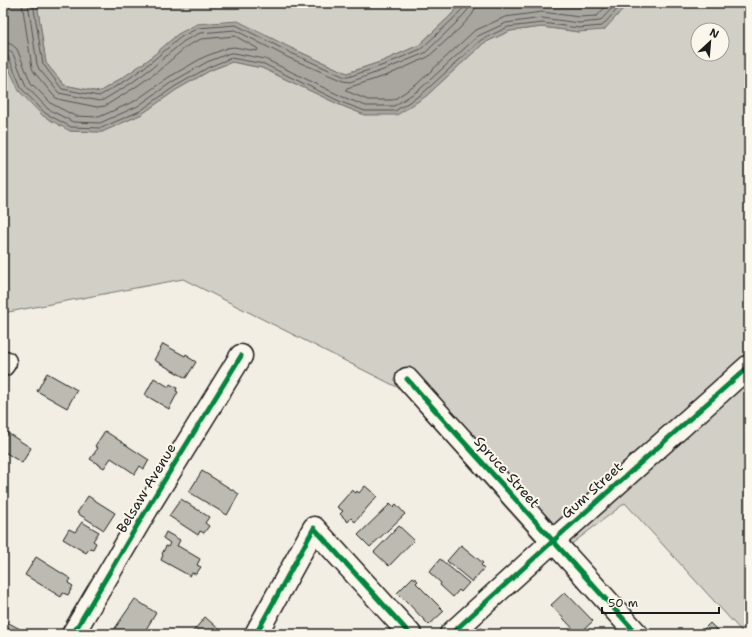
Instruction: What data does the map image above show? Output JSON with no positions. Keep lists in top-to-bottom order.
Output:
{
  "streets": {
    "street": ["Spruce Street", "Belsaw Avenue", "Gum Street"]
  },
  "crossings": [
    ["Spruce Street", "Gum Street"]
  ],
  "scale_bar": "50 m",
  "north": "top right"
}
